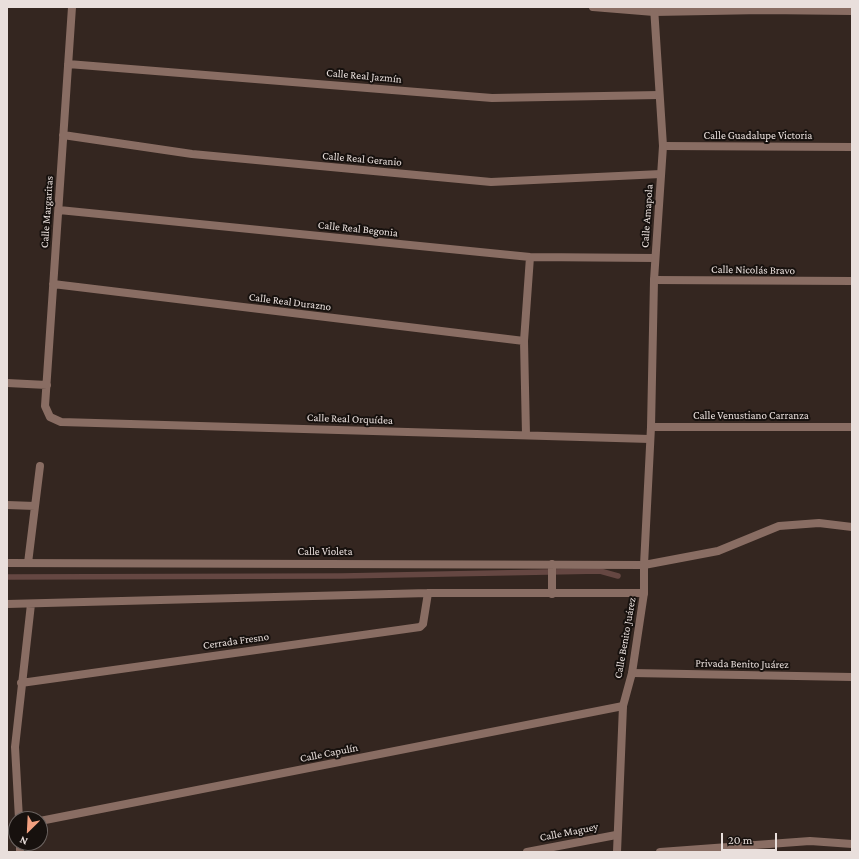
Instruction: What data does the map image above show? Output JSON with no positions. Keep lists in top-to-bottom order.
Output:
{
  "streets": {
    "street": [
      "Calle Real Jazmín",
      "Calle Guadalupe Victoria",
      "Calle Real Geranio",
      "Calle Margaritas",
      "Calle Amapola",
      "Calle Real Begonia",
      "Calle Nicolás Bravo",
      "Calle Real Durazno",
      "Calle Venustiano Carranza",
      "Calle Real Orquídea",
      "Calle Violeta",
      "Calle Benito Juárez",
      "Cerrada Fresno",
      "Privada Benito Juárez",
      "Calle Capulín",
      "Calle Maguey"
    ]
  },
  "crossings": [
    ["Calle Real Jazmín", "Calle Margaritas"],
    ["Calle Real Jazmín", "Calle Amapola"],
    ["Calle Guadalupe Victoria", "Calle Amapola"],
    ["Calle Real Geranio", "Calle Margaritas"],
    ["Calle Real Geranio", "Calle Amapola"],
    ["Calle Margaritas", "Calle Real Begonia"],
    ["Calle Margaritas", "Calle Real Durazno"],
    ["Calle Margaritas", "Calle Real Orquídea"],
    ["Calle Amapola", "Calle Real Begonia"],
    ["Calle Amapola", "Calle Nicolás Bravo"],
    ["Calle Amapola", "Calle Venustiano Carranza"],
    ["Calle Amapola", "Calle Benito Juárez"],
    ["Calle Venustiano Carranza", "Calle Benito Juárez"],
    ["Calle Real Orquídea", "Calle Benito Juárez"],
    ["Calle Violeta", "Calle Benito Juárez"],
    ["Calle Benito Juárez", "Privada Benito Juárez"],
    ["Calle Benito Juárez", "Calle Capulín"],
    ["Calle Benito Juárez", "Calle Maguey"]
  ],
  "scale_bar": "20 m",
  "north": "bottom left"
}
